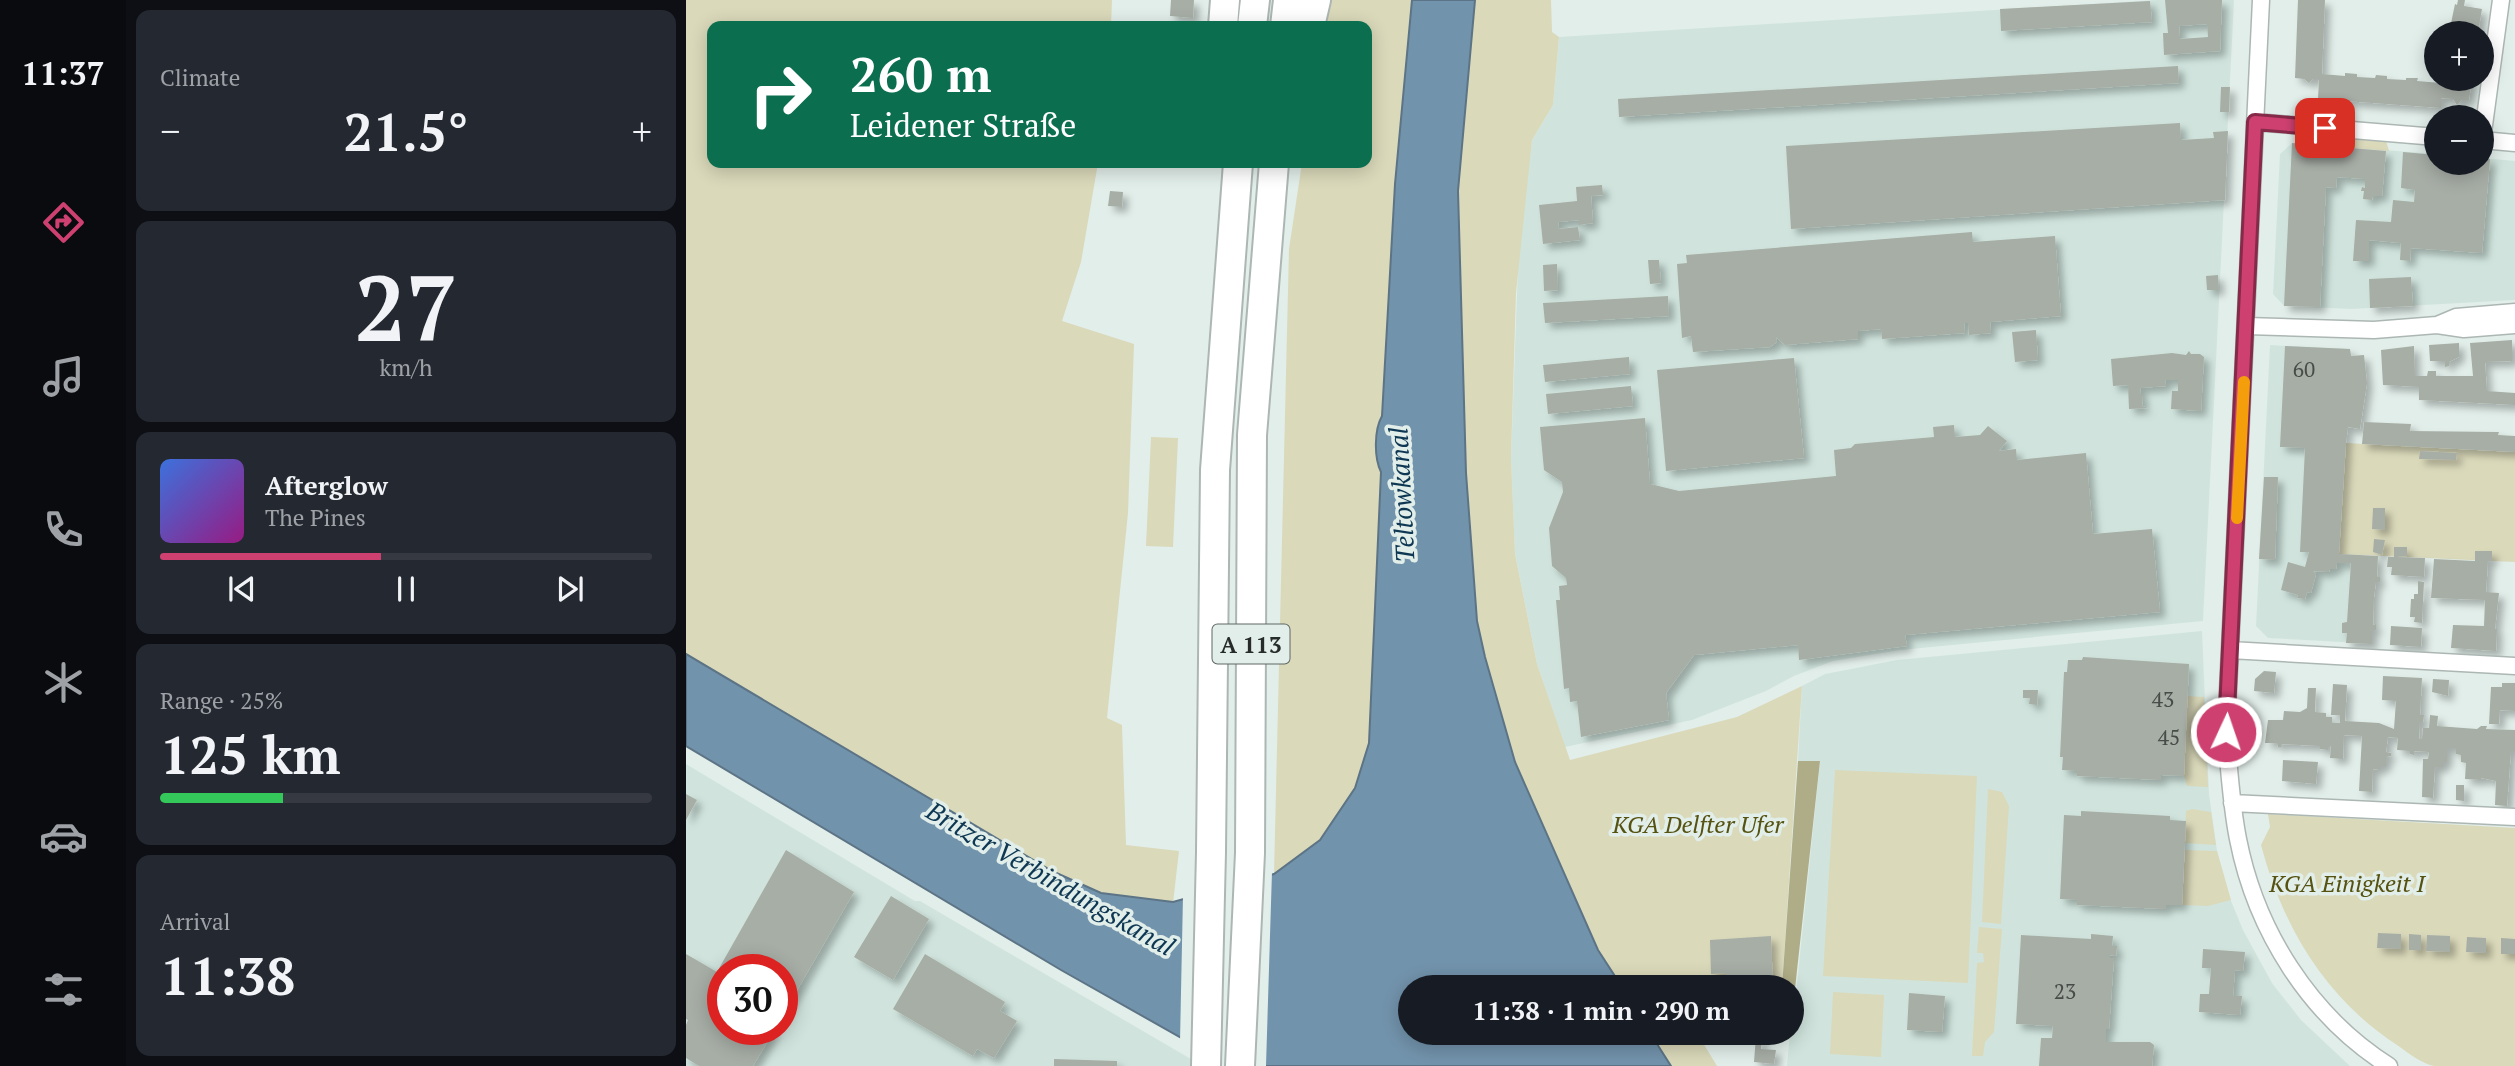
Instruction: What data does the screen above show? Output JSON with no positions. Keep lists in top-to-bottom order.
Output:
{
  "streets": {
    "highway": ["A 113"]
  },
  "water": ["Teltowkanal", "Britzer Verbindungskanal"],
  "parks": ["KGA Delfter Ufer", "KGA Einigkeit I"],
  "house_numbers": [
    "60",
    "43",
    "45",
    "23"
  ],
  "page": {
    "tabs": "11:37",
    "tile": [
      "Climate",
      ["27", "km/h"],
      ["Range · 25%", "125 km"],
      ["Arrival", "11:38"]
    ],
    "map_buttons": ["+", "−"],
    "turn": ["260 m", "Leidener Straße"],
    "heat": ["−", "21.5°", "+"],
    "song": ["Afterglow", "The Pines"],
    "limit": "30",
    "trip": "11:38 · 1 min · 290 m"
  }
}
